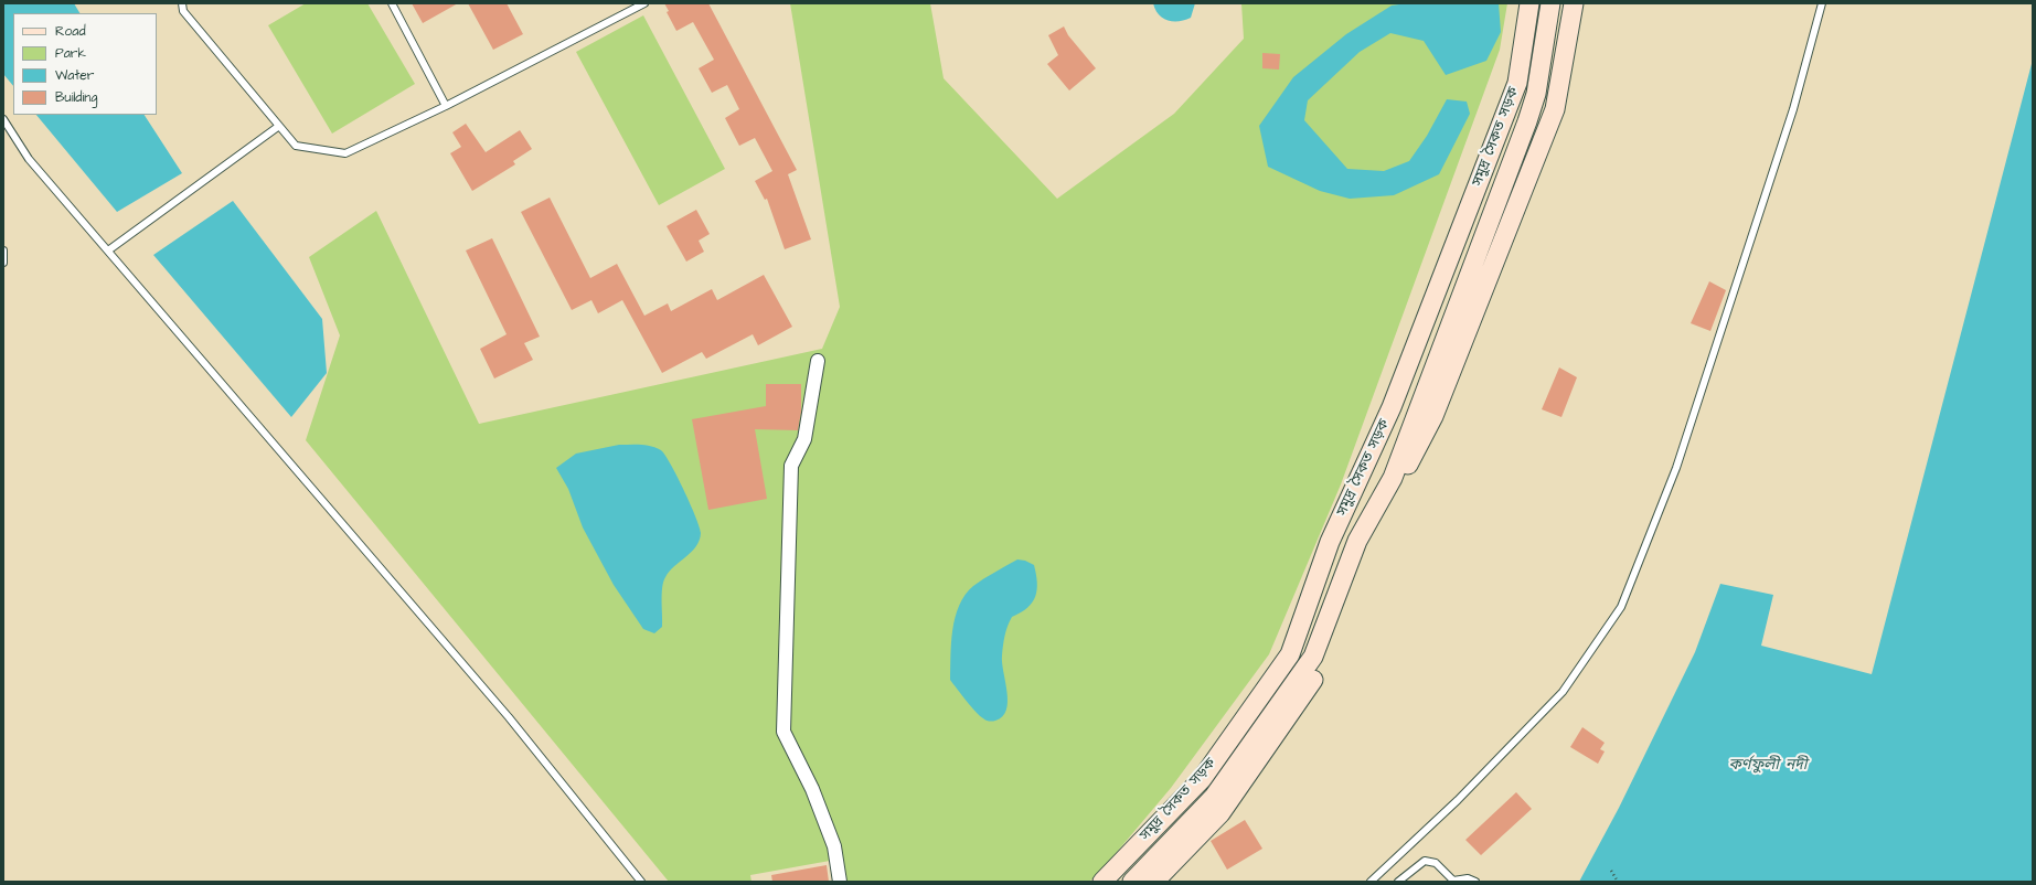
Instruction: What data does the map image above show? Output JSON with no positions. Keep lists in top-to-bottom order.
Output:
{
  "streets": {
    "main road": ["সমুদ্র সৈকত সড়ক"]
  },
  "water": ["কর্ণফুলী নদী"],
  "legend": [
    "Road",
    "Park",
    "Water",
    "Building"
  ]
}
